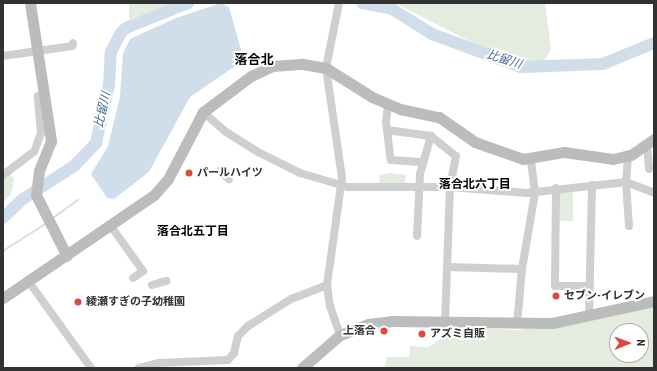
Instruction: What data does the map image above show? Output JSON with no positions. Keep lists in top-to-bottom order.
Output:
{
  "districts": ["落合北", "落合北六丁目", "落合北五丁目"],
  "water": ["比留川"],
  "places": [
    "パールハイツ",
    "セブン-イレブン",
    "綾瀬すぎの子幼稚園",
    "上落合",
    "アズミ自販"
  ],
  "north": "right"
}
